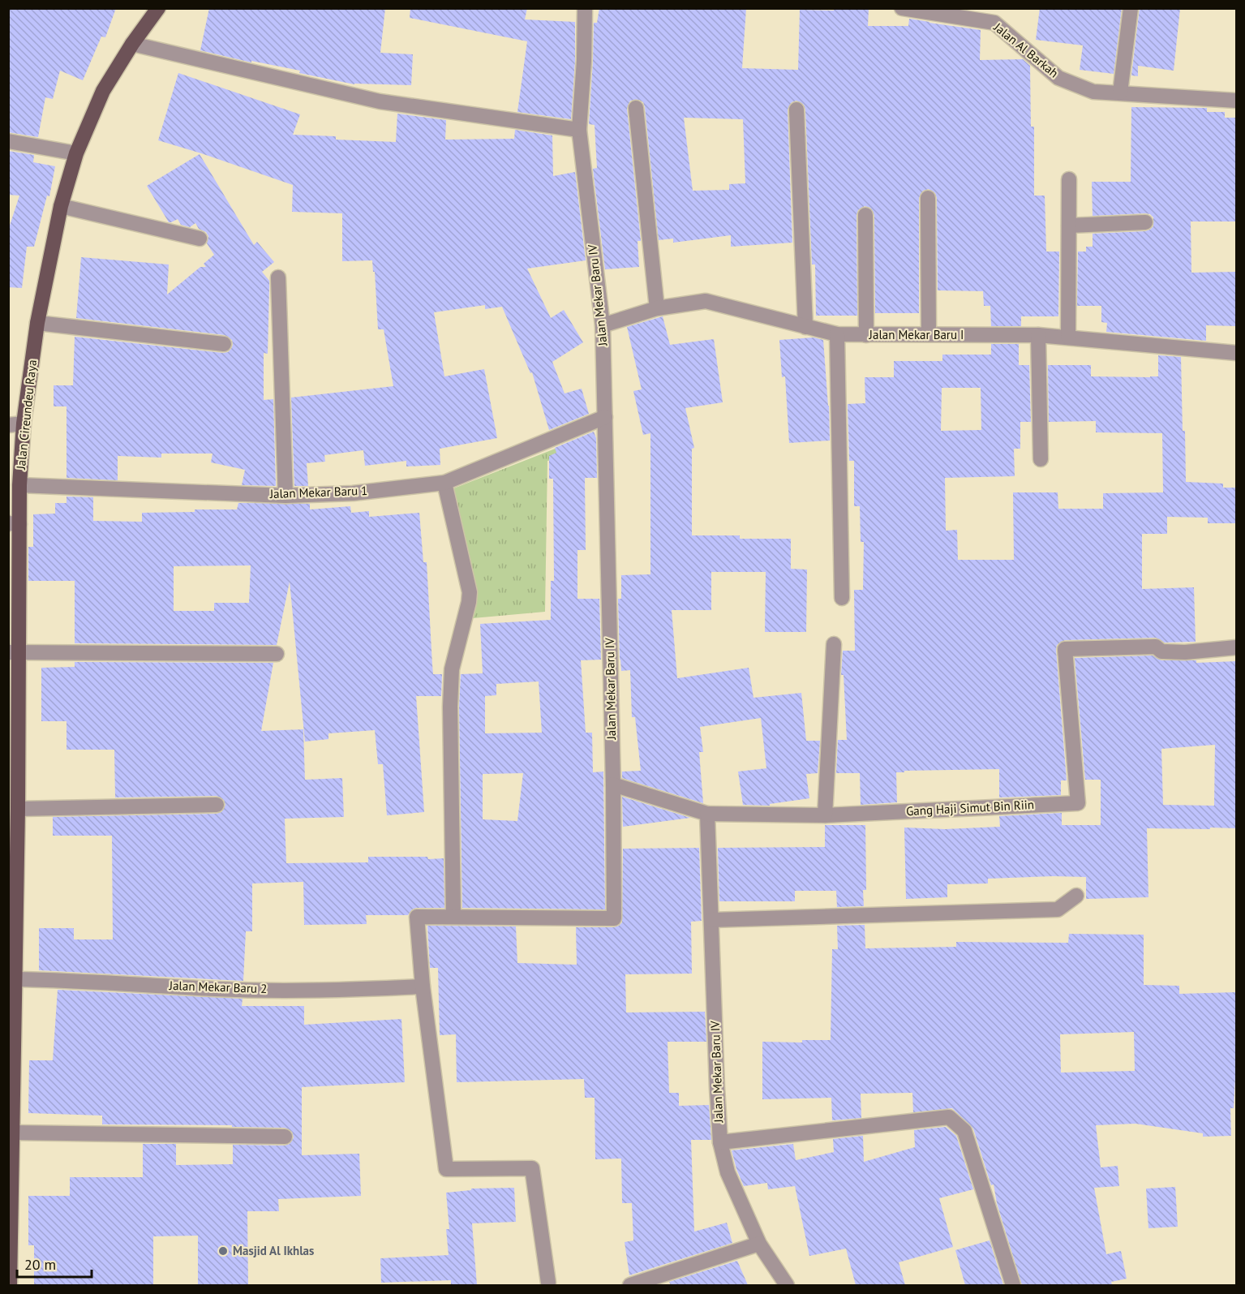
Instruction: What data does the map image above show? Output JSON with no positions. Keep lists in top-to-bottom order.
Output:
{
  "streets": {
    "main road": ["Jalan Cireundeu Raya"],
    "street": [
      "Jalan Al Barkah",
      "Jalan Mekar Baru IV",
      "Jalan Mekar Baru I",
      "Jalan Mekar Baru 1",
      "Gang Haji Simut Bin Riin",
      "Jalan Mekar Baru 2"
    ]
  },
  "crossings": [
    ["Jalan Mekar Baru IV", "Jalan Mekar Baru I"],
    ["Jalan Mekar Baru IV", "Jalan Mekar Baru 1"],
    ["Jalan Mekar Baru IV", "Gang Haji Simut Bin Riin"],
    ["Jalan Cireundeu Raya", "Jalan Mekar Baru 1"],
    ["Jalan Cireundeu Raya", "Jalan Mekar Baru 2"]
  ],
  "places": ["Masjid Al Ikhlas"],
  "scale_bar": "20 m"
}
